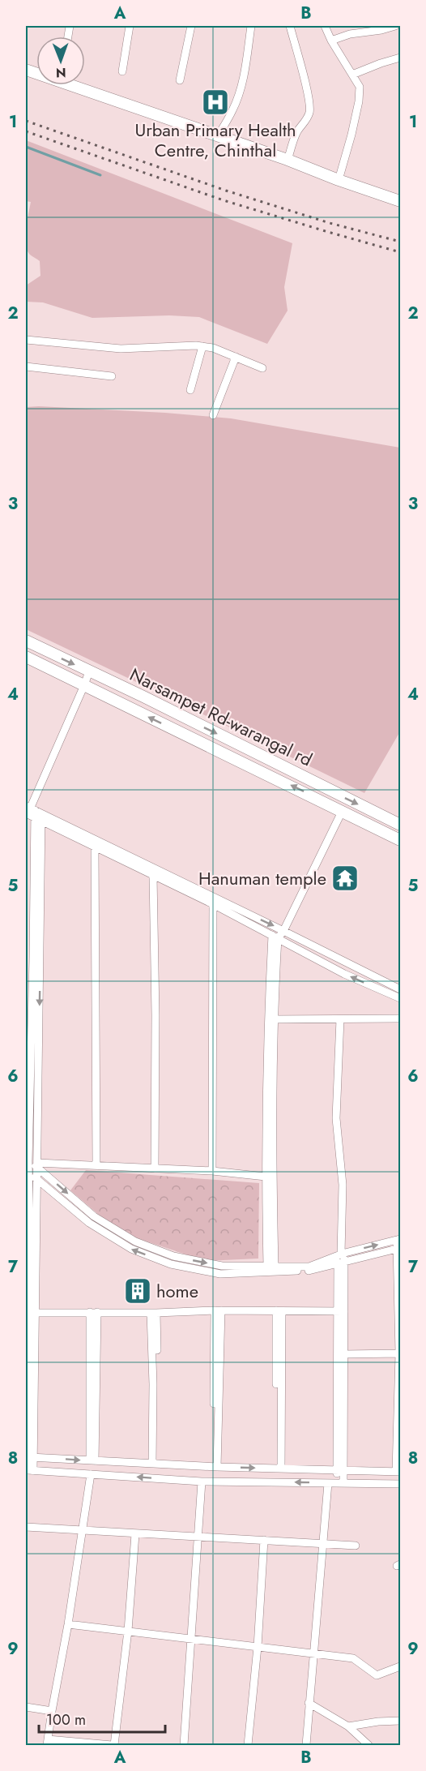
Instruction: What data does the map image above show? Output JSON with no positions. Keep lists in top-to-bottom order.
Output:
{
  "streets": {
    "main road": ["Narsampet Rd-warangal rd"]
  },
  "places": {
    "hospital": ["Urban Primary Health Centre, Chinthal"],
    "temple": ["Hanuman temple"],
    "building": ["home"]
  },
  "scale_bar": "100 m",
  "north": "bottom",
  "grid": {
    "columns": ["A", "B"],
    "rows": [
      "1",
      "2",
      "3",
      "4",
      "5",
      "6",
      "7",
      "8",
      "9"
    ]
  }
}
